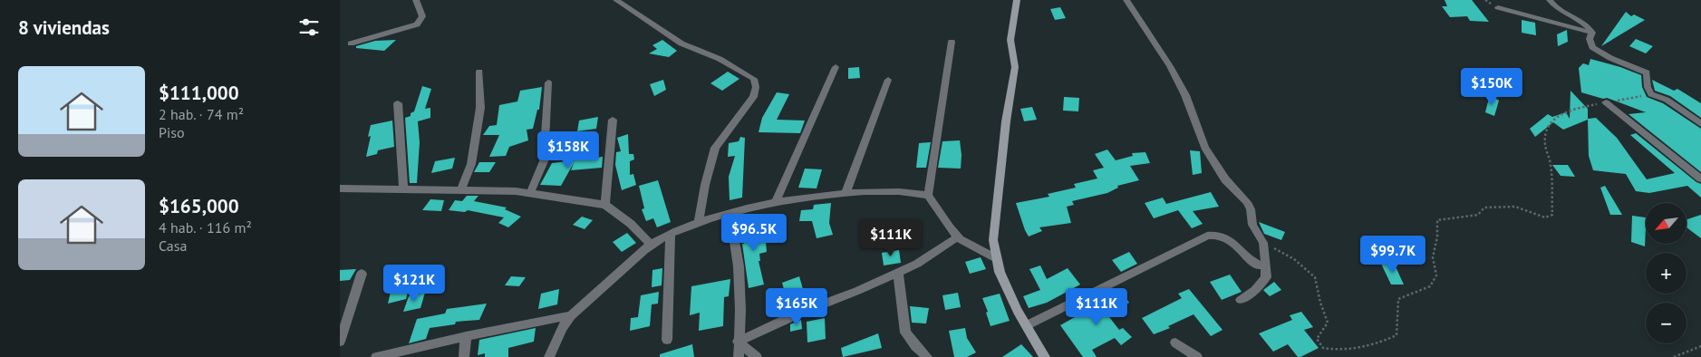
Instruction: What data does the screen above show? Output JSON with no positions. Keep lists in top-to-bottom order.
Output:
{
  "north": "bottom left",
  "page": {
    "heading": "8 viviendas",
    "list": [
      {
        "name": "$111,000",
        "note": "2 hab. · 74 m² · Piso"
      },
      {
        "name": "$165,000",
        "note": "4 hab. · 116 m² · Casa"
      }
    ],
    "price": [
      "$150K",
      "$158K",
      "$96.5K",
      "$111K",
      "$99.7K",
      "$121K",
      "$165K",
      "$111K"
    ],
    "map_buttons": ["+", "−"]
  }
}
